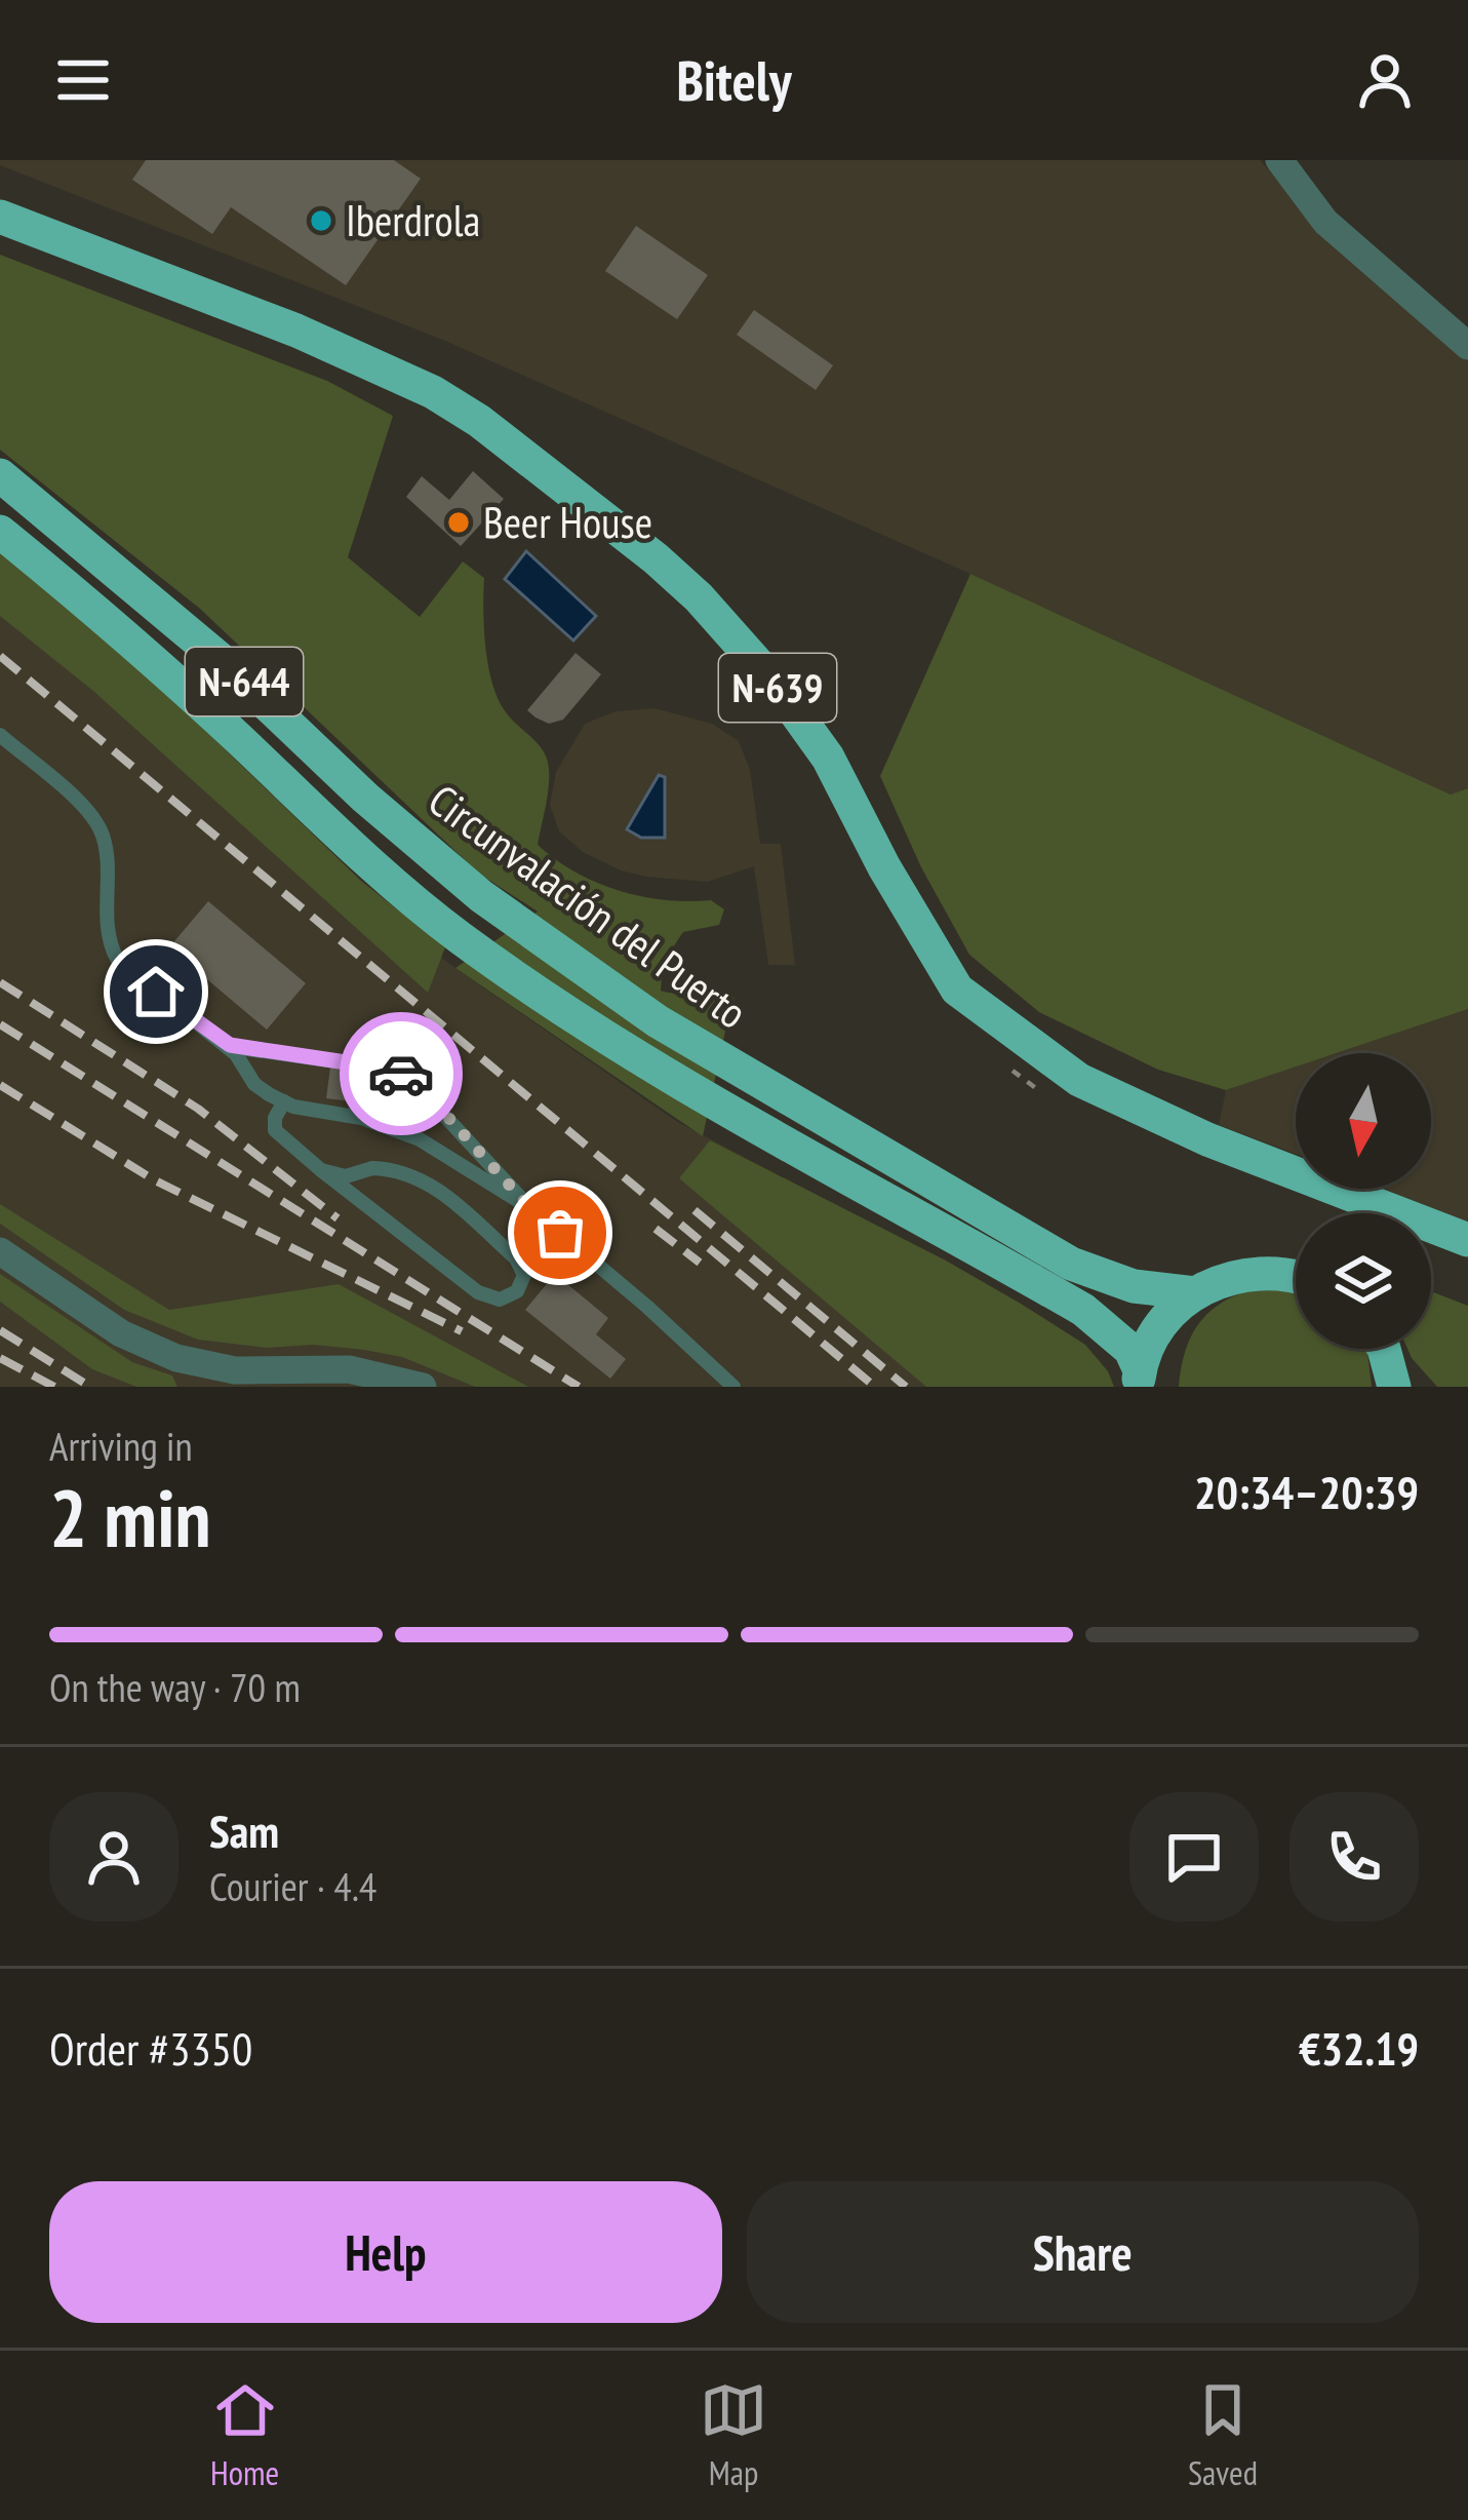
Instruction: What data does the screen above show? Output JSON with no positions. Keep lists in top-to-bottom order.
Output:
{
  "streets": {
    "highway": ["N-644", "N-639", "Circunvalación del Puerto"]
  },
  "places": ["Iberdrola", "Beer House"],
  "north": "bottom",
  "page": {
    "header": "Bitely",
    "heading": ["2 min", "Arriving in", "20:34–20:39"],
    "panel": [
      "Sam",
      "Courier · 4.4",
      "Order #3350",
      "€32.19"
    ],
    "bar": "On the way · 70 m",
    "buttons": ["Help", "Share"],
    "tabs": ["Home", "Map", "Saved"]
  }
}
